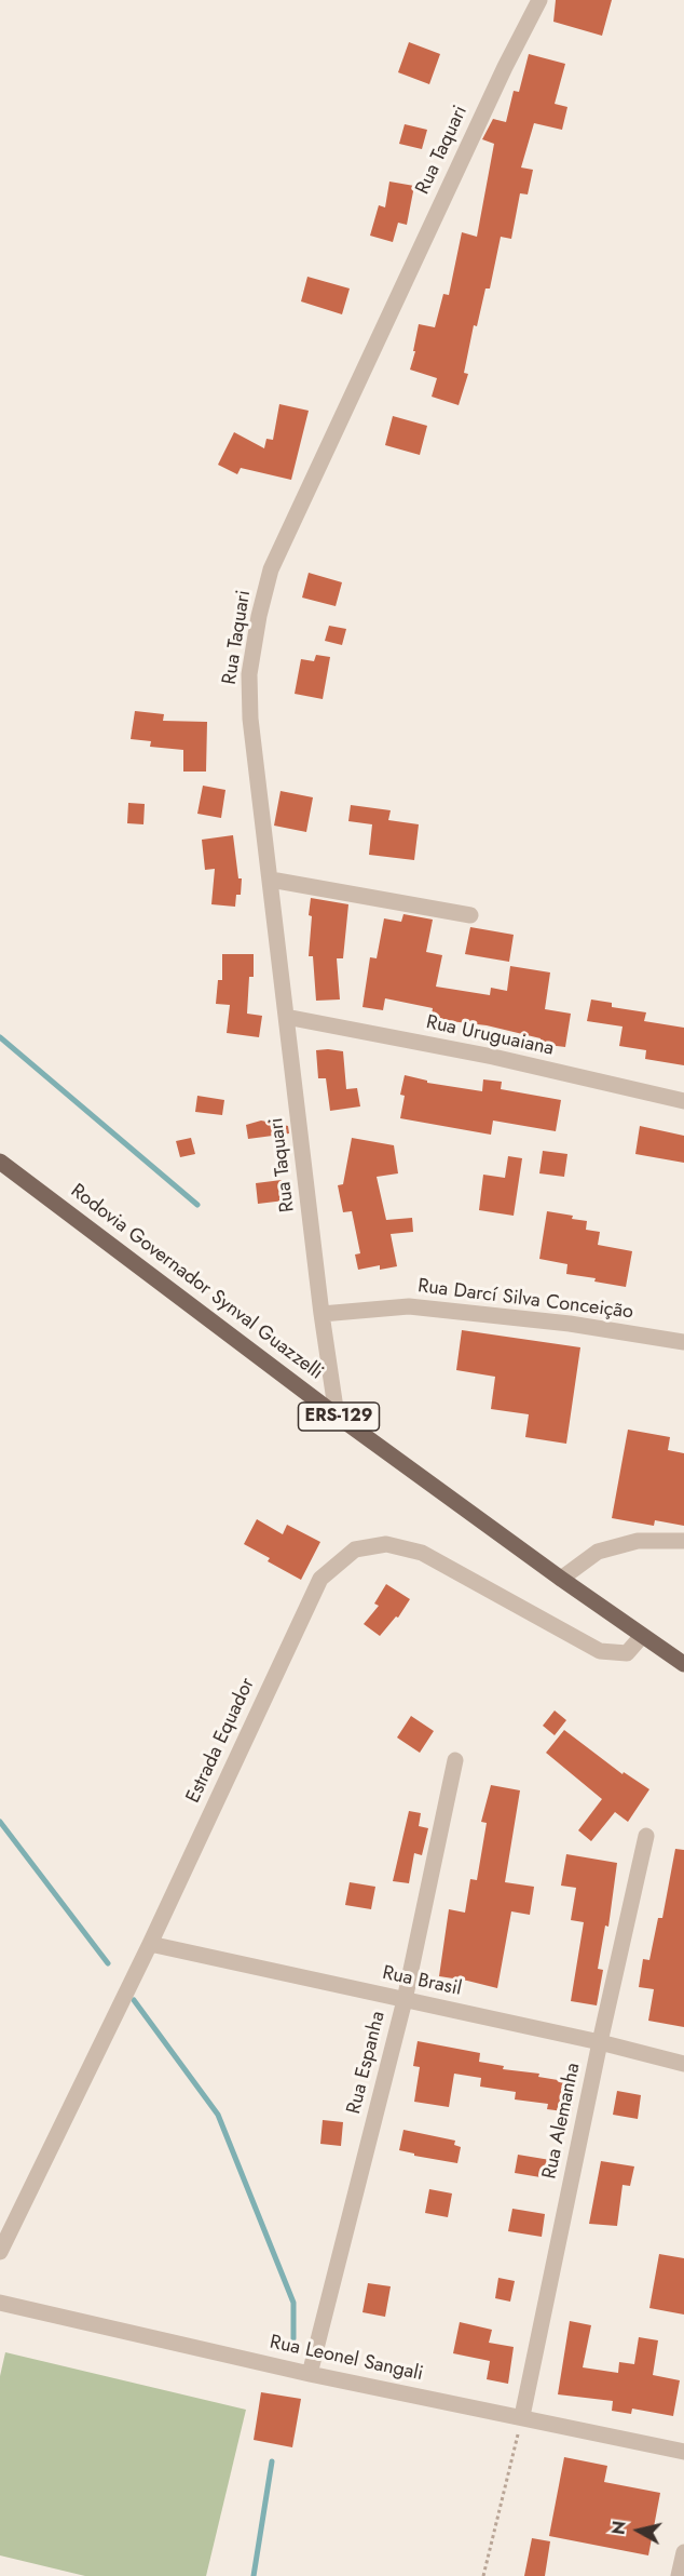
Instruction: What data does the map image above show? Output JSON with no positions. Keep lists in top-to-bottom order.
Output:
{
  "streets": {
    "main road": ["Rodovia Governador Synval Guazzelli", "ERS-129"],
    "street": [
      "Rua Taquari",
      "Rua Uruguaiana",
      "Rua Darcí Silva Conceição",
      "Estrada Equador",
      "Rua Brasil",
      "Rua Espanha",
      "Rua Alemanha",
      "Rua Leonel Sangali"
    ]
  },
  "crossings": [
    ["Rua Taquari", "Rua Uruguaiana"],
    ["Rua Taquari", "Rodovia Governador Synval Guazzelli"],
    ["Rua Taquari", "Rua Darcí Silva Conceição"],
    ["Rodovia Governador Synval Guazzelli", "Estrada Equador"],
    ["Estrada Equador", "Rua Brasil"],
    ["Rua Brasil", "Rua Espanha"],
    ["Rua Brasil", "Rua Alemanha"],
    ["Rua Espanha", "Rua Leonel Sangali"],
    ["Rua Alemanha", "Rua Leonel Sangali"]
  ],
  "north": "left"
}
